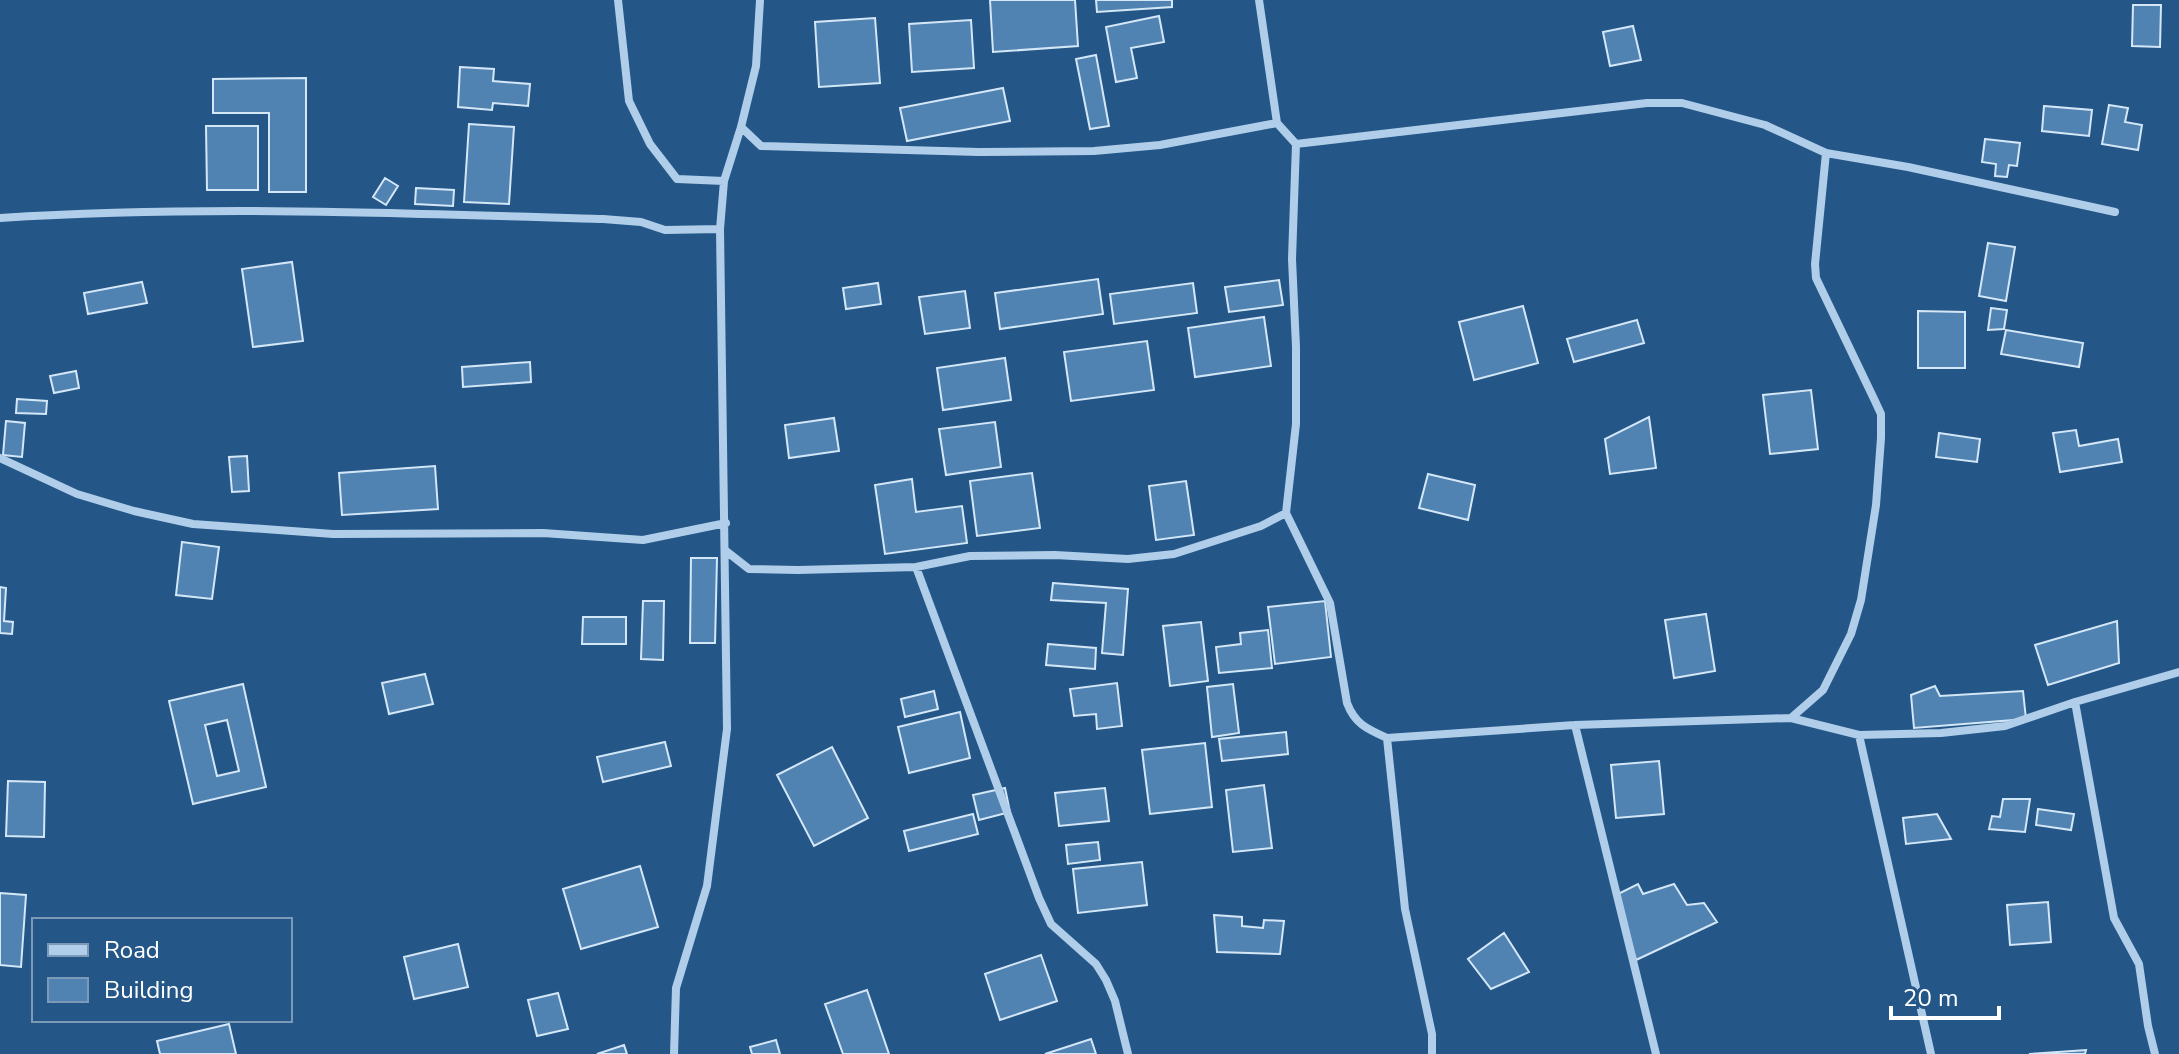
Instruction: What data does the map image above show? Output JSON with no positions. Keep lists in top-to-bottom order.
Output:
{
  "legend": ["Road", "Building"],
  "scale_bar": "20 m"
}
